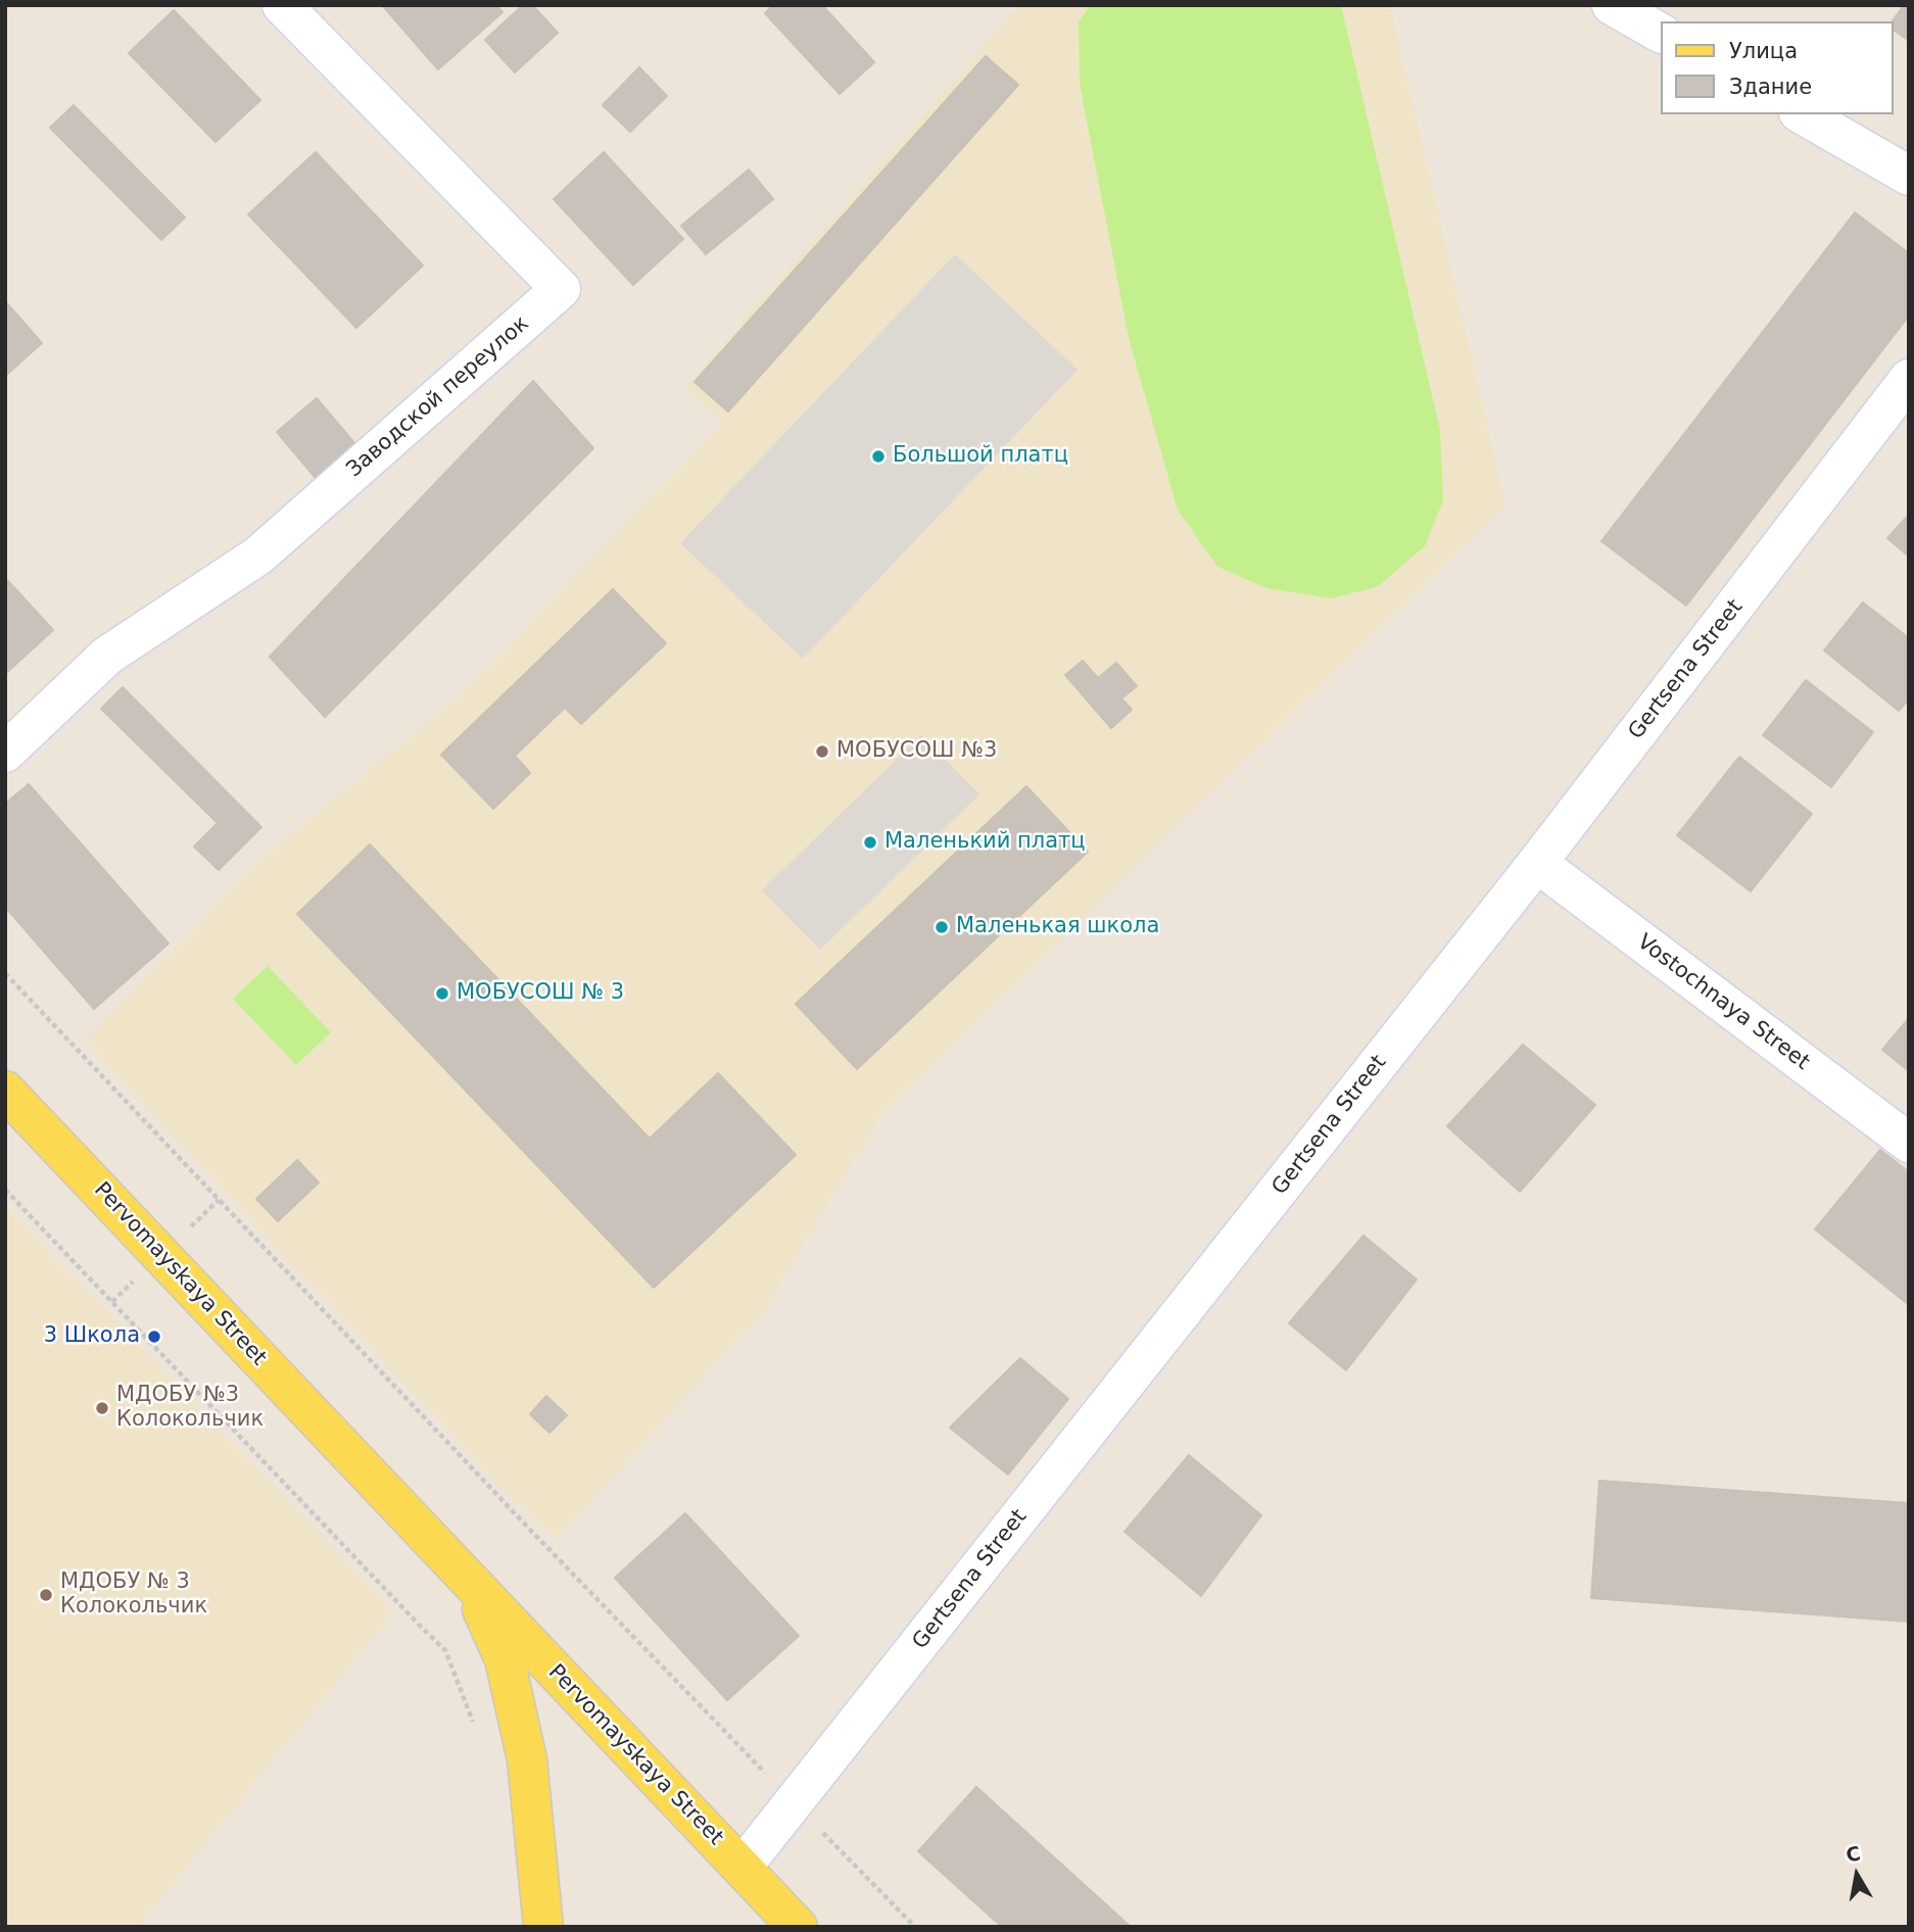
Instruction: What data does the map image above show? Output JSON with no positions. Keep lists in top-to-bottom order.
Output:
{
  "streets": {
    "main road": ["Pervomayskaya Street"],
    "street": ["Заводской переулок", "Gertsena Street", "Vostochnaya Street"]
  },
  "crossings": [
    ["Gertsena Street", "Vostochnaya Street"],
    ["Gertsena Street", "Pervomayskaya Street"]
  ],
  "places": [
    "Большой платц",
    "МОБУСОШ №3",
    "Маленький платц",
    "Маленькая школа",
    "МОБУСОШ № 3",
    "3 Школа",
    "МДОБУ №3 Колокольчик",
    "МДОБУ № 3 Колокольчик"
  ],
  "legend": ["Улица", "Здание"],
  "north": "top"
}
